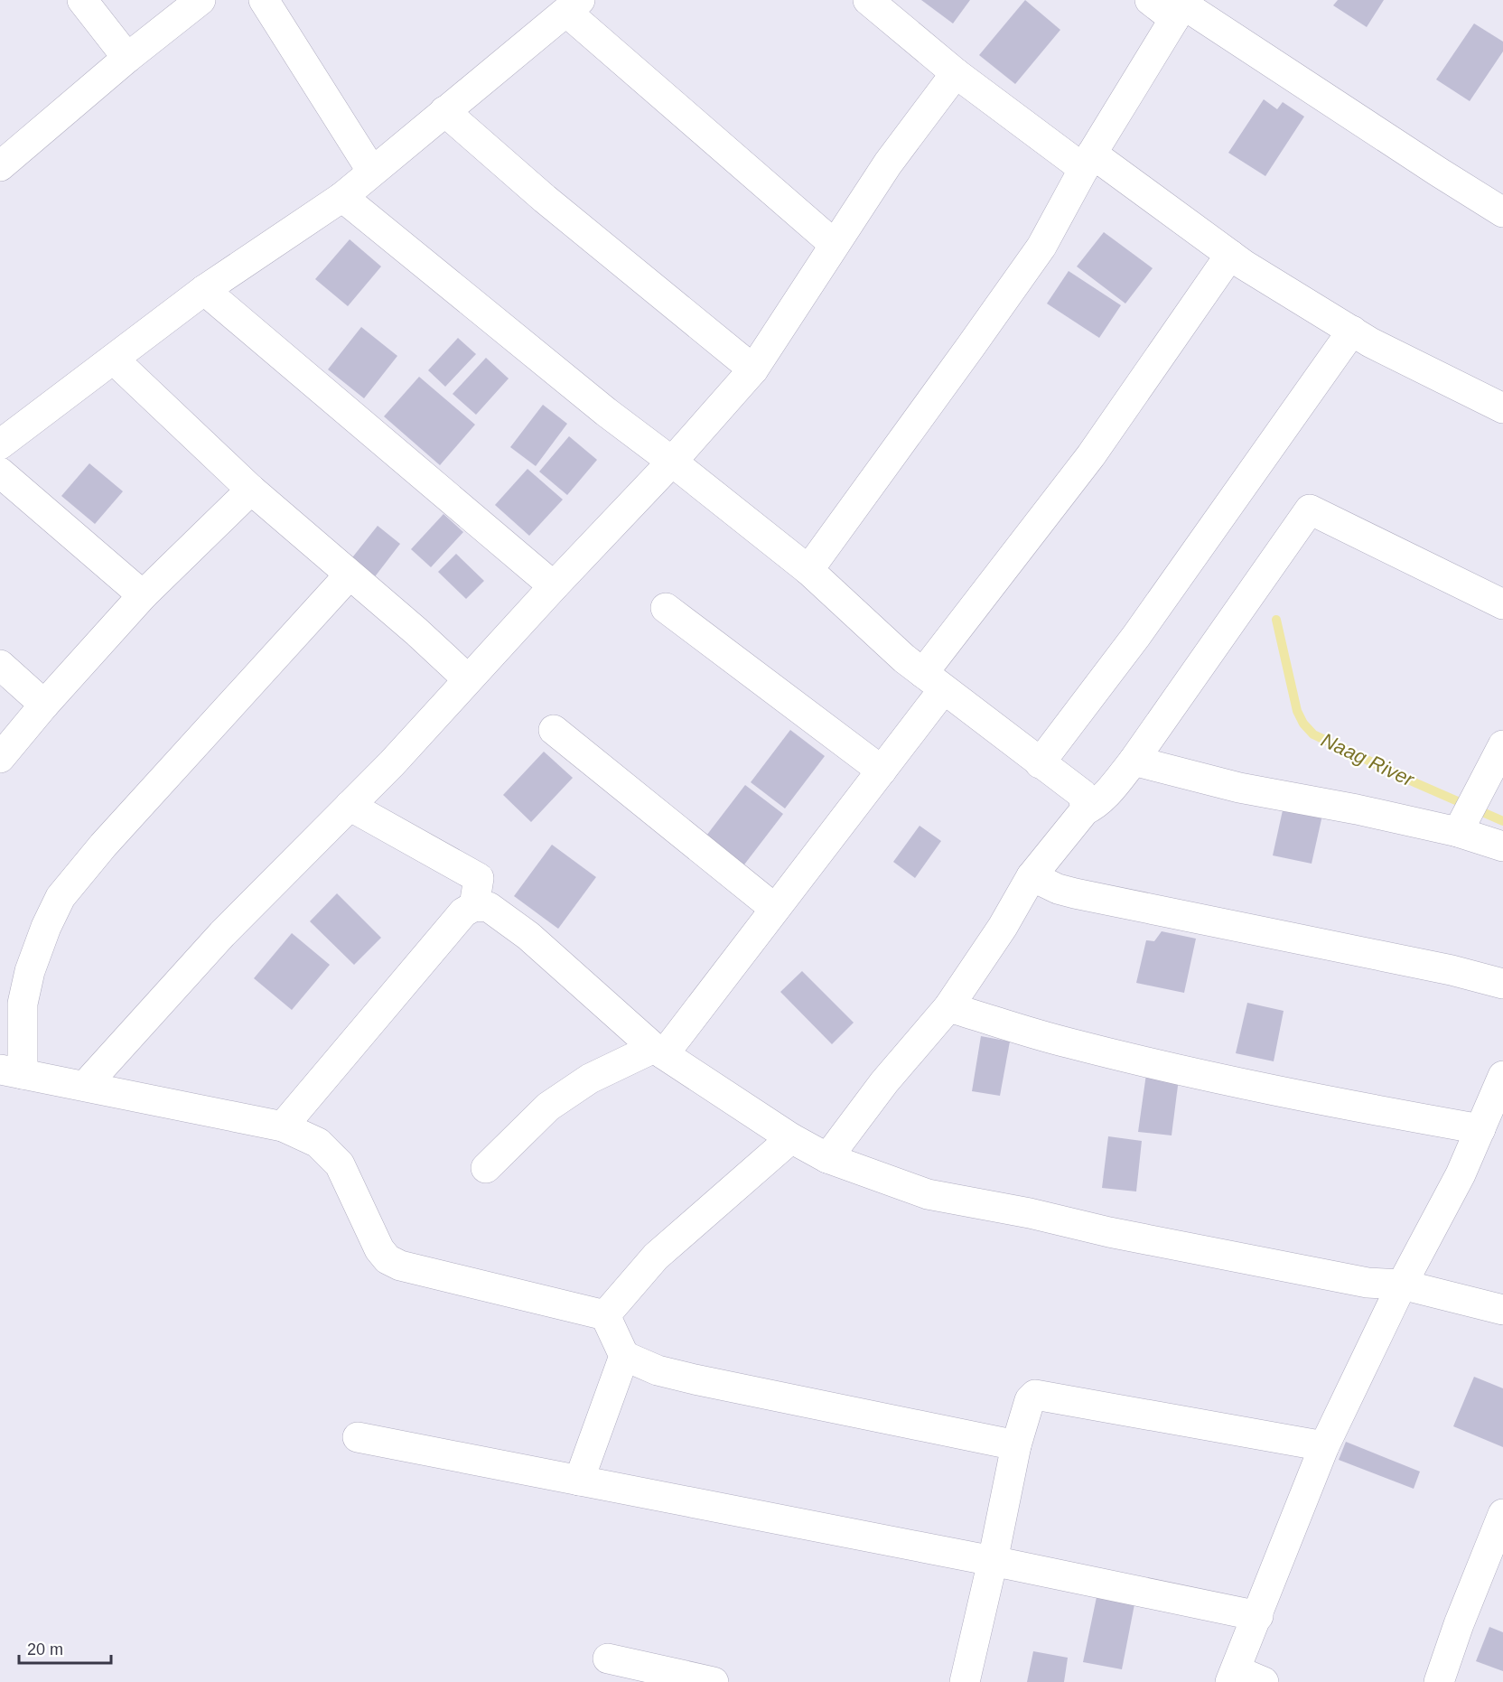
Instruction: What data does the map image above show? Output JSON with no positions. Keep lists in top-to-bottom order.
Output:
{
  "water": ["Naag River"],
  "scale_bar": "20 m"
}
